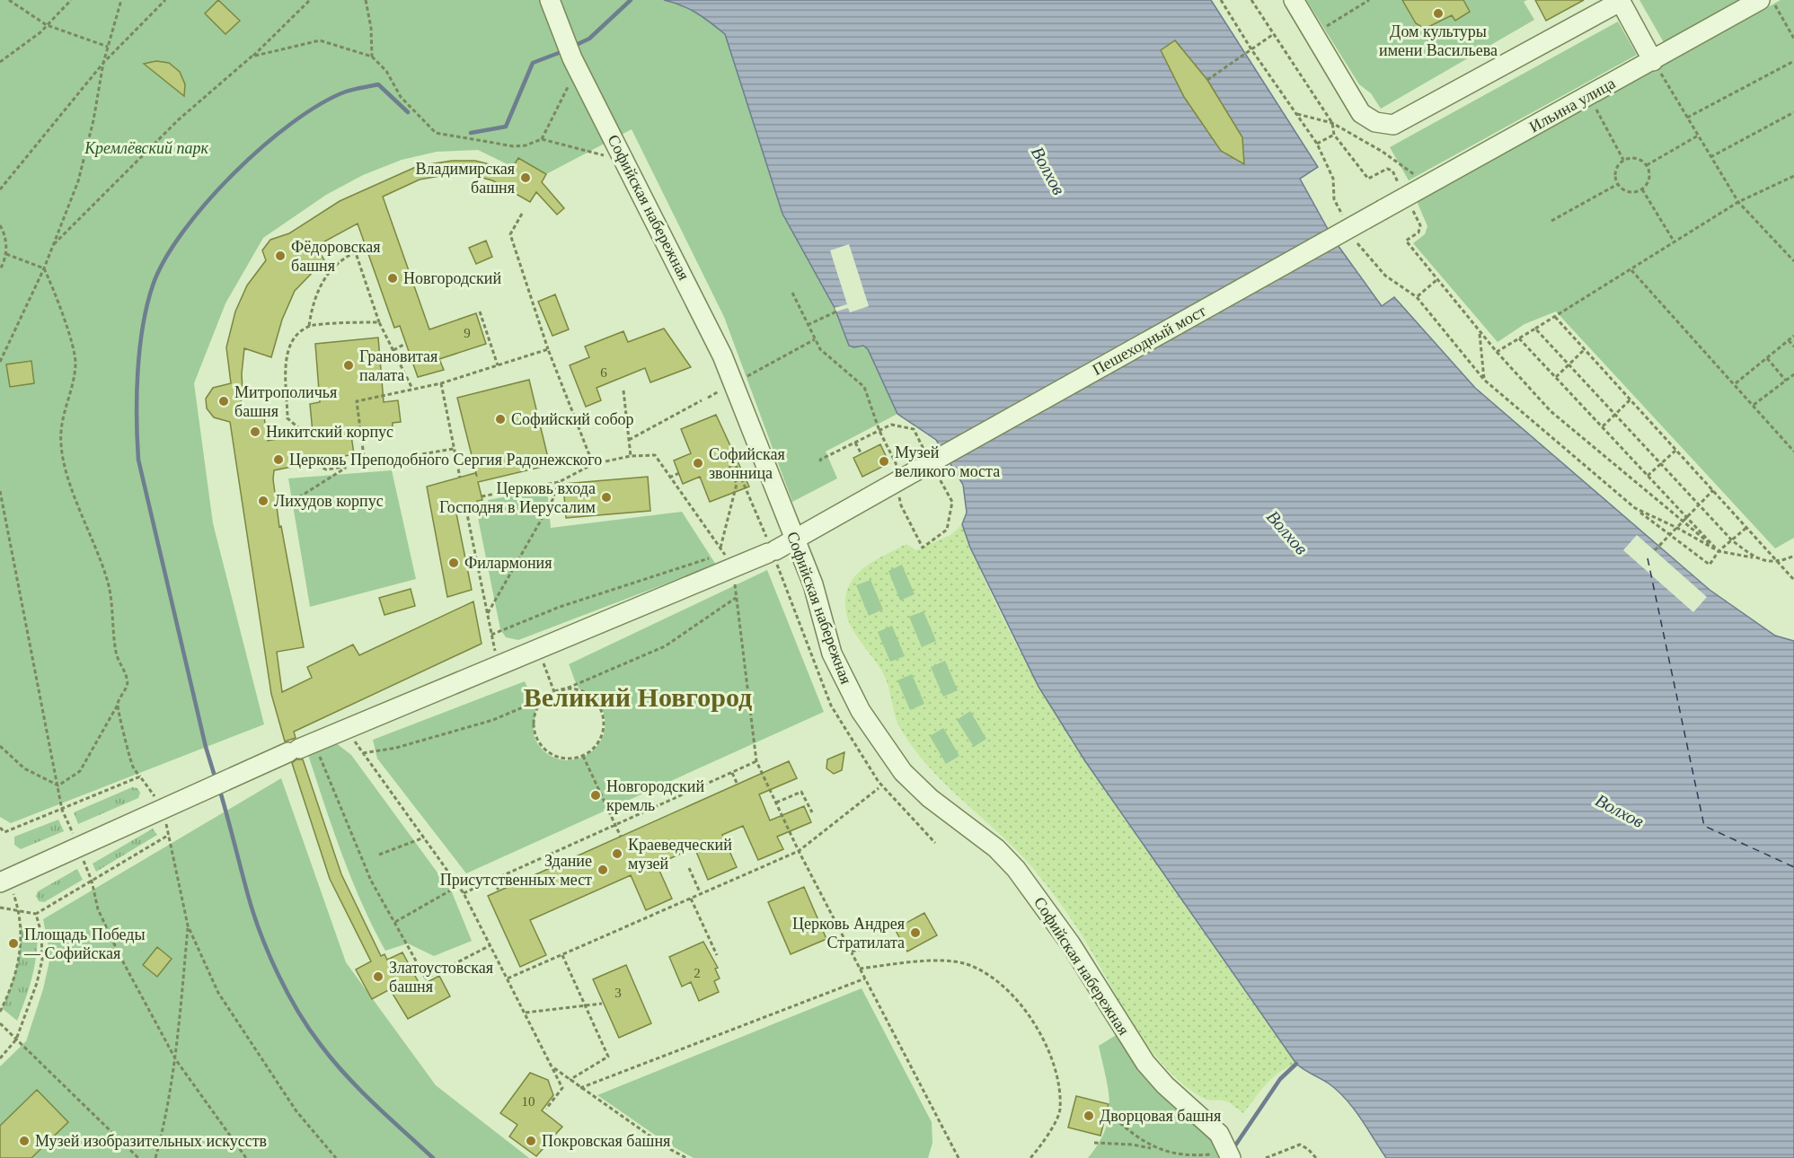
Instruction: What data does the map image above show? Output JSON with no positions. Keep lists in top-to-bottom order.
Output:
{
  "streets": {
    "street": ["Ильина улица", "Софийская набережная", "Пешеходный мост"]
  },
  "crossings": [
    ["Ильина улица", "Пешеходный мост"],
    ["Софийская набережная", "Пешеходный мост"]
  ],
  "districts": ["Великий Новгород"],
  "water": ["Волхов"],
  "parks": ["Кремлёвский парк"],
  "places": [
    "Дом культуры имени Васильева",
    "Владимирская башня",
    "Фёдоровская башня",
    "Новгородский",
    "Грановитая палата",
    "Митрополичья башня",
    "Софийский собор",
    "Никитский корпус",
    "Церковь Преподобного Сергия Радонежского",
    "Музей великого моста",
    "Софийская звонница",
    "Церковь входа Господня в Иерусалим",
    "Лихудов корпус",
    "Филармония",
    "Новгородский кремль",
    "Краеведческий музей",
    "Здание Присутственных мест",
    "Церковь Андрея Стратилата",
    "Площадь Победы — Софийская",
    "Златоустовская башня",
    "Дворцовая башня",
    "Музей изобразительных искусств",
    "Покровская башня"
  ],
  "house_numbers": [
    "9",
    "6",
    "2",
    "3",
    "10"
  ]
}
